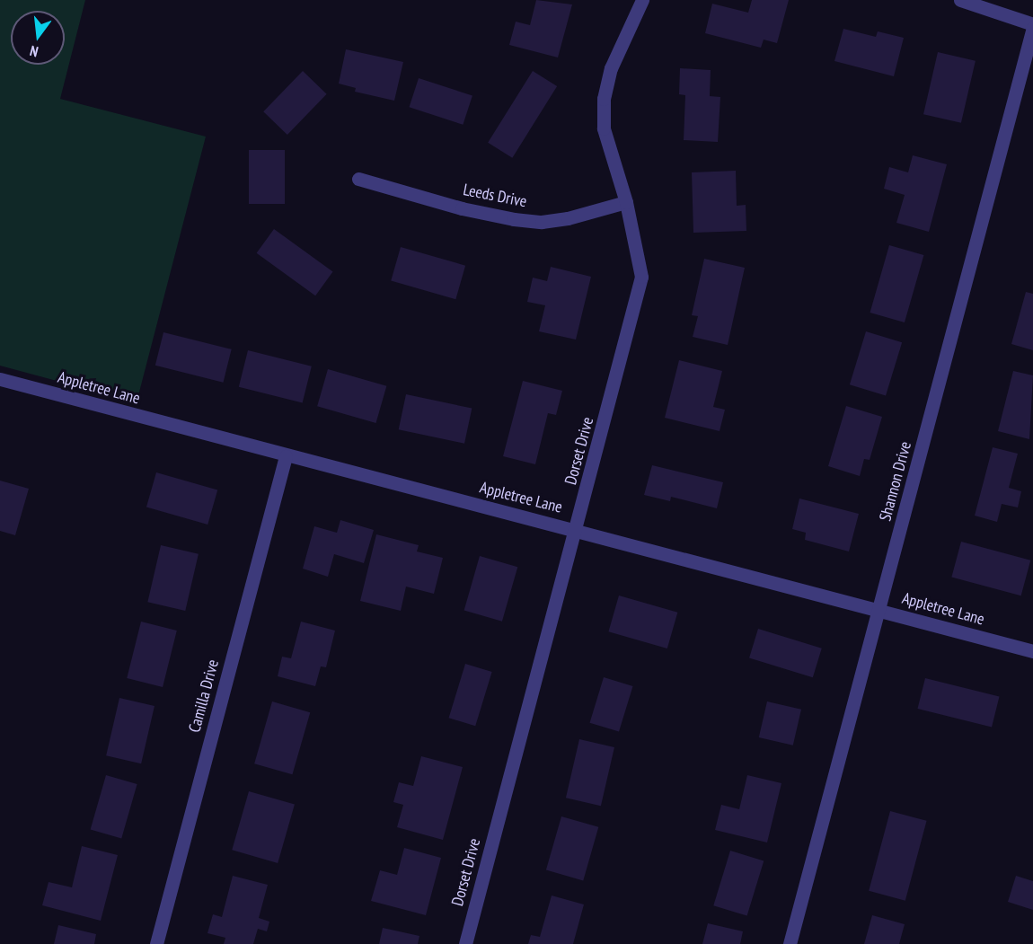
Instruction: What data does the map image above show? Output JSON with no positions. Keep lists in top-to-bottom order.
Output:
{
  "streets": {
    "street": [
      "Leeds Drive",
      "Appletree Lane",
      "Dorset Drive",
      "Shannon Drive",
      "Camilla Drive"
    ]
  },
  "crossings": [
    ["Leeds Drive", "Dorset Drive"],
    ["Appletree Lane", "Dorset Drive"],
    ["Appletree Lane", "Shannon Drive"],
    ["Appletree Lane", "Camilla Drive"]
  ],
  "north": "bottom"
}
